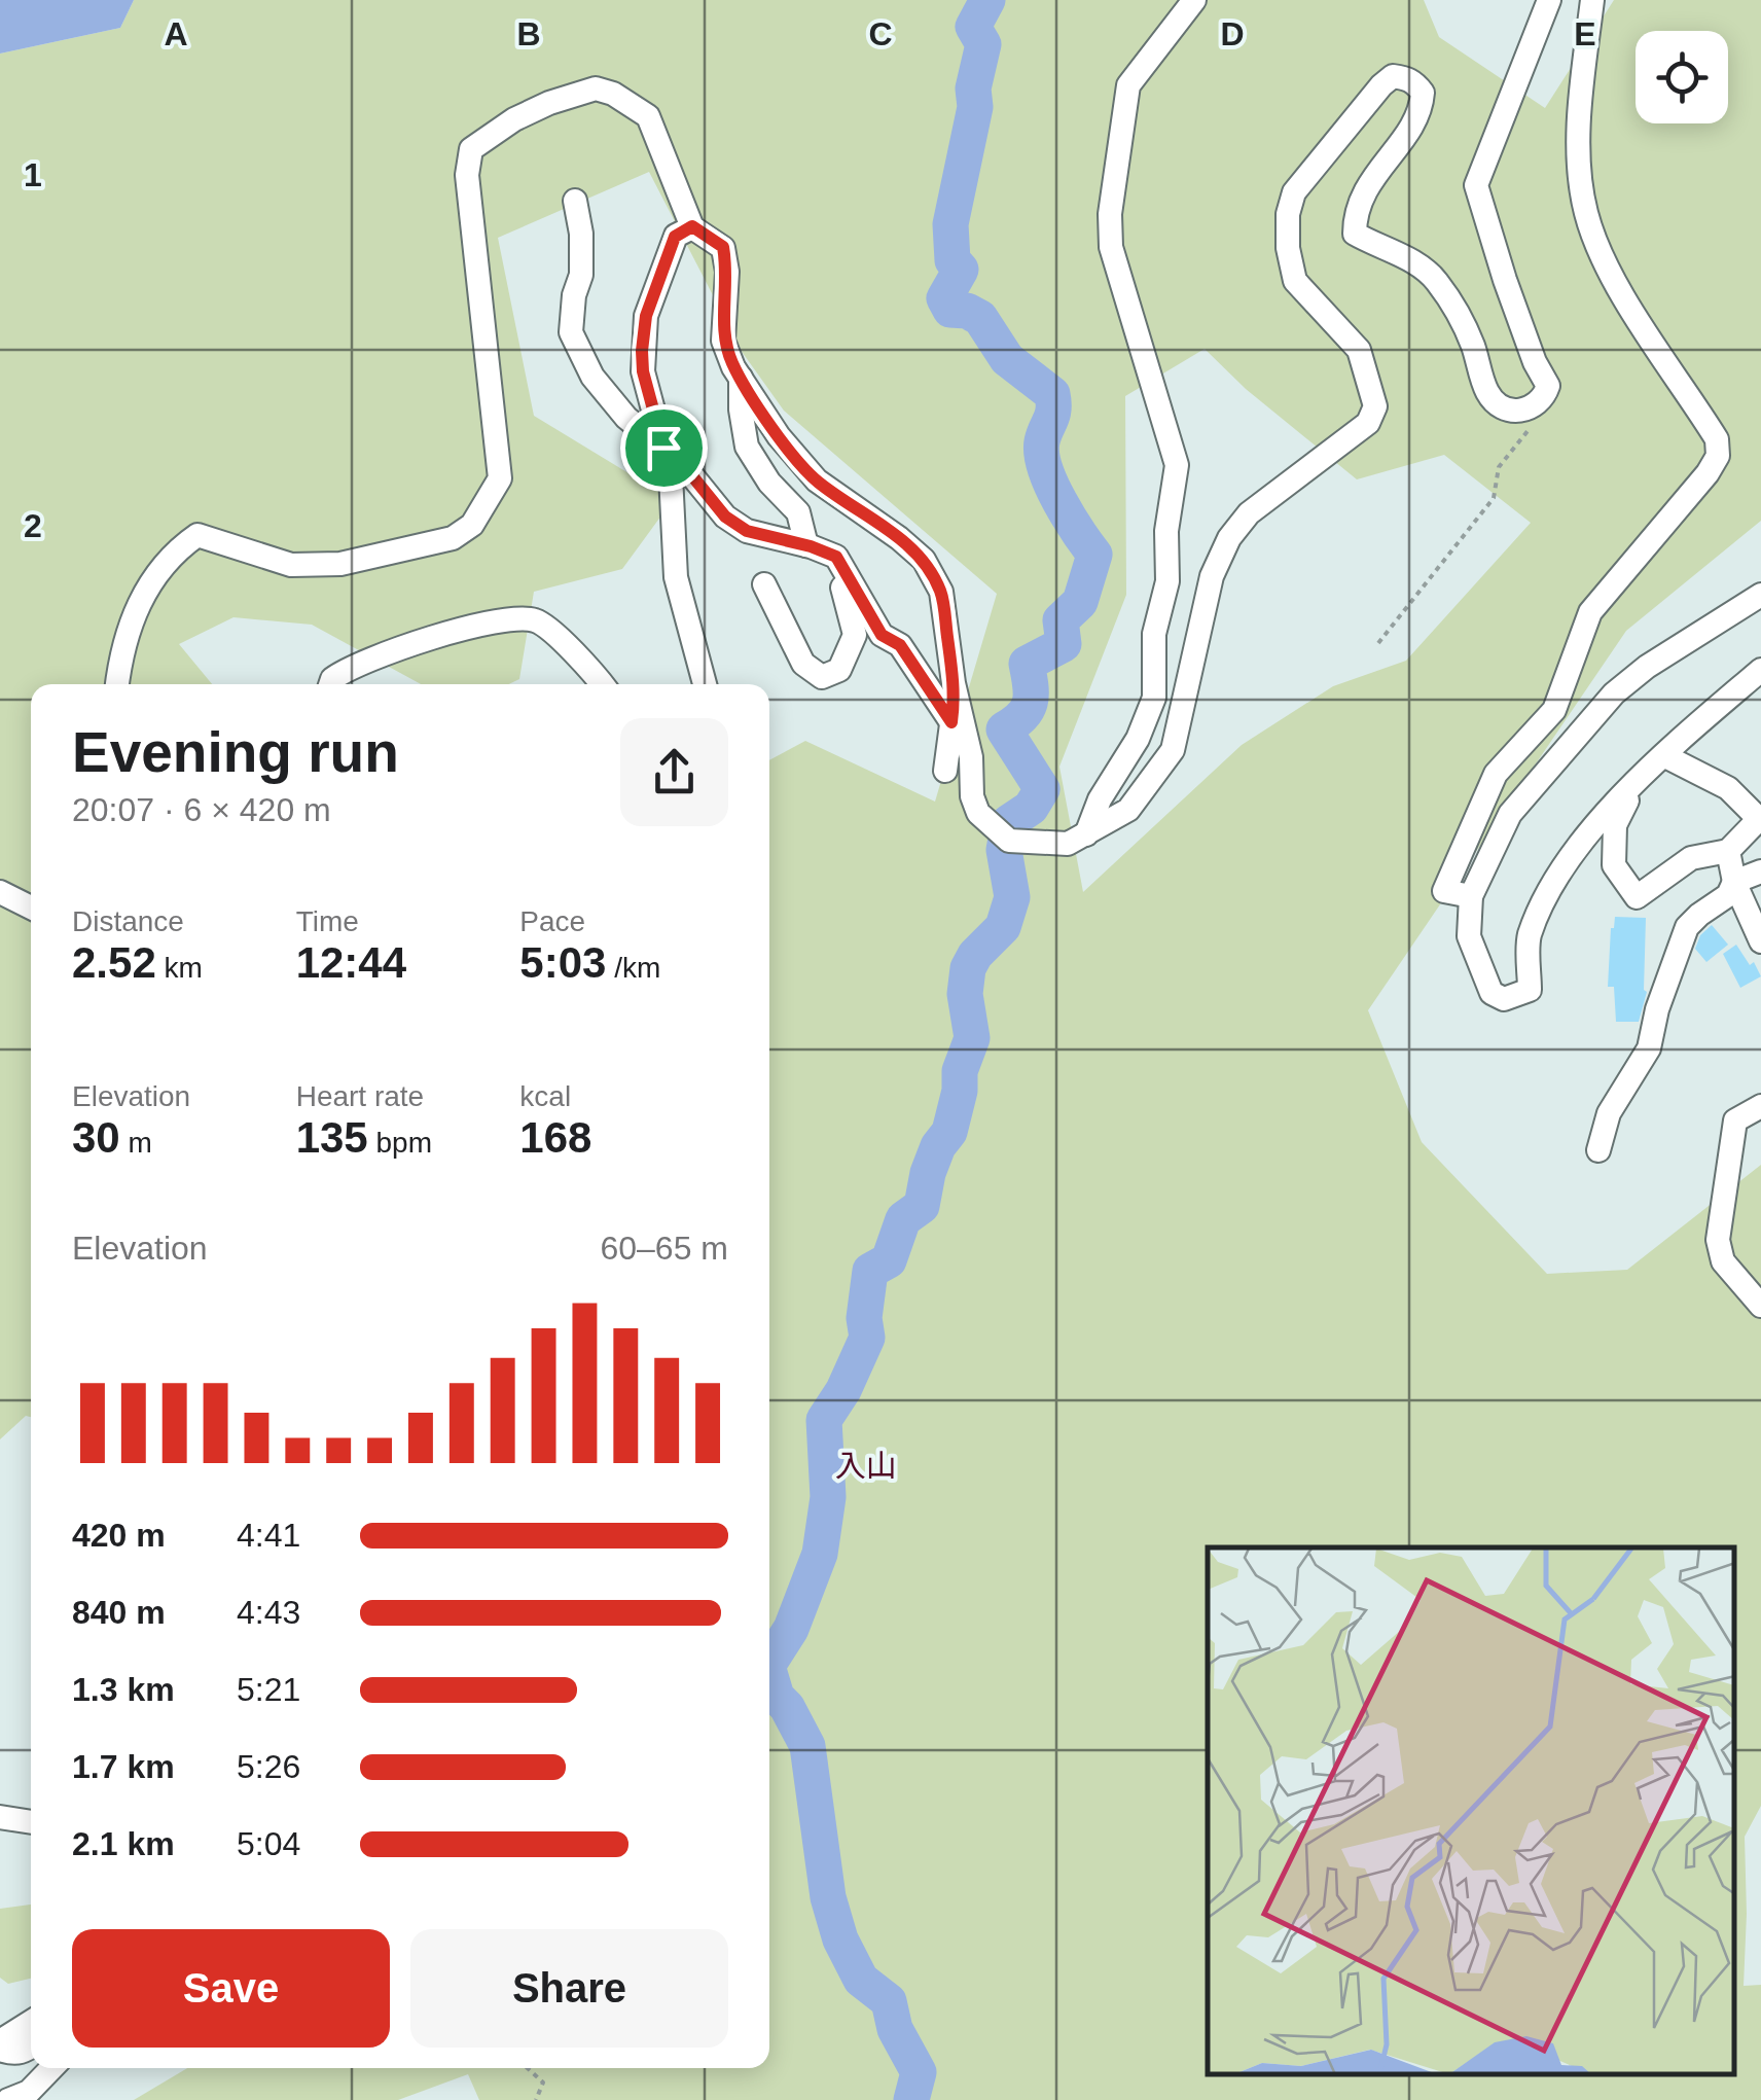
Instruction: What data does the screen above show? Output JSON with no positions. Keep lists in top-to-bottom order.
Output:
{
  "districts": ["入山"],
  "page": {
    "heading": ["Evening run", "20:07 · 6 × 420 m"],
    "stats": [
      ["Distance", "2.52 km"],
      ["Time", "12:44"],
      ["Pace", "5:03 /km"],
      ["Elevation", "30 m"],
      ["Heart rate", "135 bpm"],
      ["kcal", "168"]
    ],
    "chart": ["Elevation", "60–65 m"],
    "list": [
      {
        "name": "420 m",
        "note": "4:41"
      },
      {
        "name": "840 m",
        "note": "4:43"
      },
      {
        "name": "1.3 km",
        "note": "5:21"
      },
      {
        "name": "1.7 km",
        "note": "5:26"
      },
      {
        "name": "2.1 km",
        "note": "5:04"
      }
    ],
    "buttons": ["Save", "Share"]
  },
  "grid": {
    "columns": [
      "A",
      "B",
      "C",
      "D",
      "E"
    ],
    "rows": ["1", "2"]
  }
}
